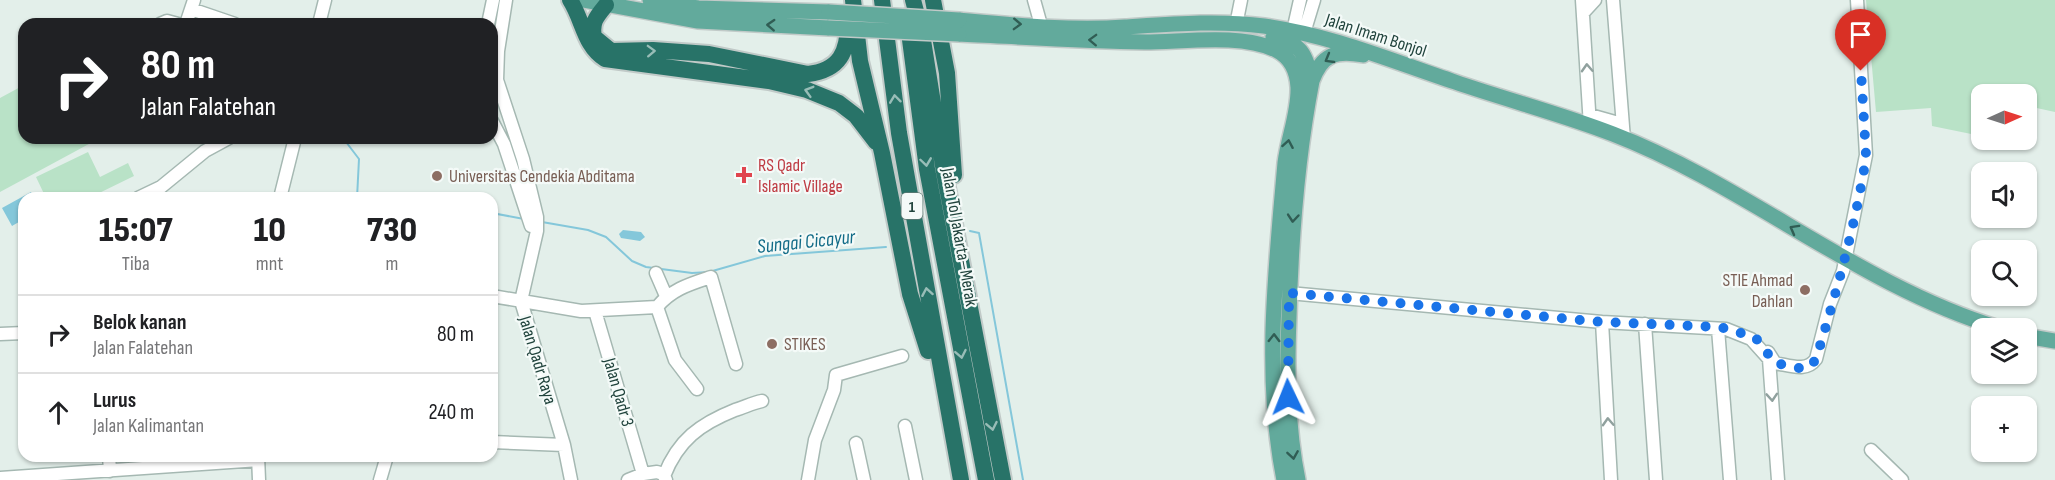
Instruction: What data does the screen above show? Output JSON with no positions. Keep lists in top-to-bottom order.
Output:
{
  "streets": {
    "highway": ["1", "Jalan Tol Jakarta–Merak"],
    "main road": ["Jalan Imam Bonjol"],
    "street": ["Jalan Qadr Raya", "Jalan Qadr 3"]
  },
  "water": ["Sungai Cicayur"],
  "places": {
    "health": ["RS Qadr Islamic Village"],
    "other": ["Universitas Cendekia Abditama", "STIE Ahmad Dahlan", "STIKES"]
  },
  "north": "right",
  "page": {
    "turn": ["80 m", "Jalan Falatehan"],
    "map_buttons": "+",
    "eta": [
      "15:07",
      "Tiba",
      "10",
      "mnt",
      "730",
      "m"
    ],
    "list": [
      {
        "name": "Belok kanan",
        "note": "Jalan Falatehan",
        "value": "80 m"
      },
      {
        "name": "Lurus",
        "note": "Jalan Kalimantan",
        "value": "240 m"
      }
    ]
  }
}
